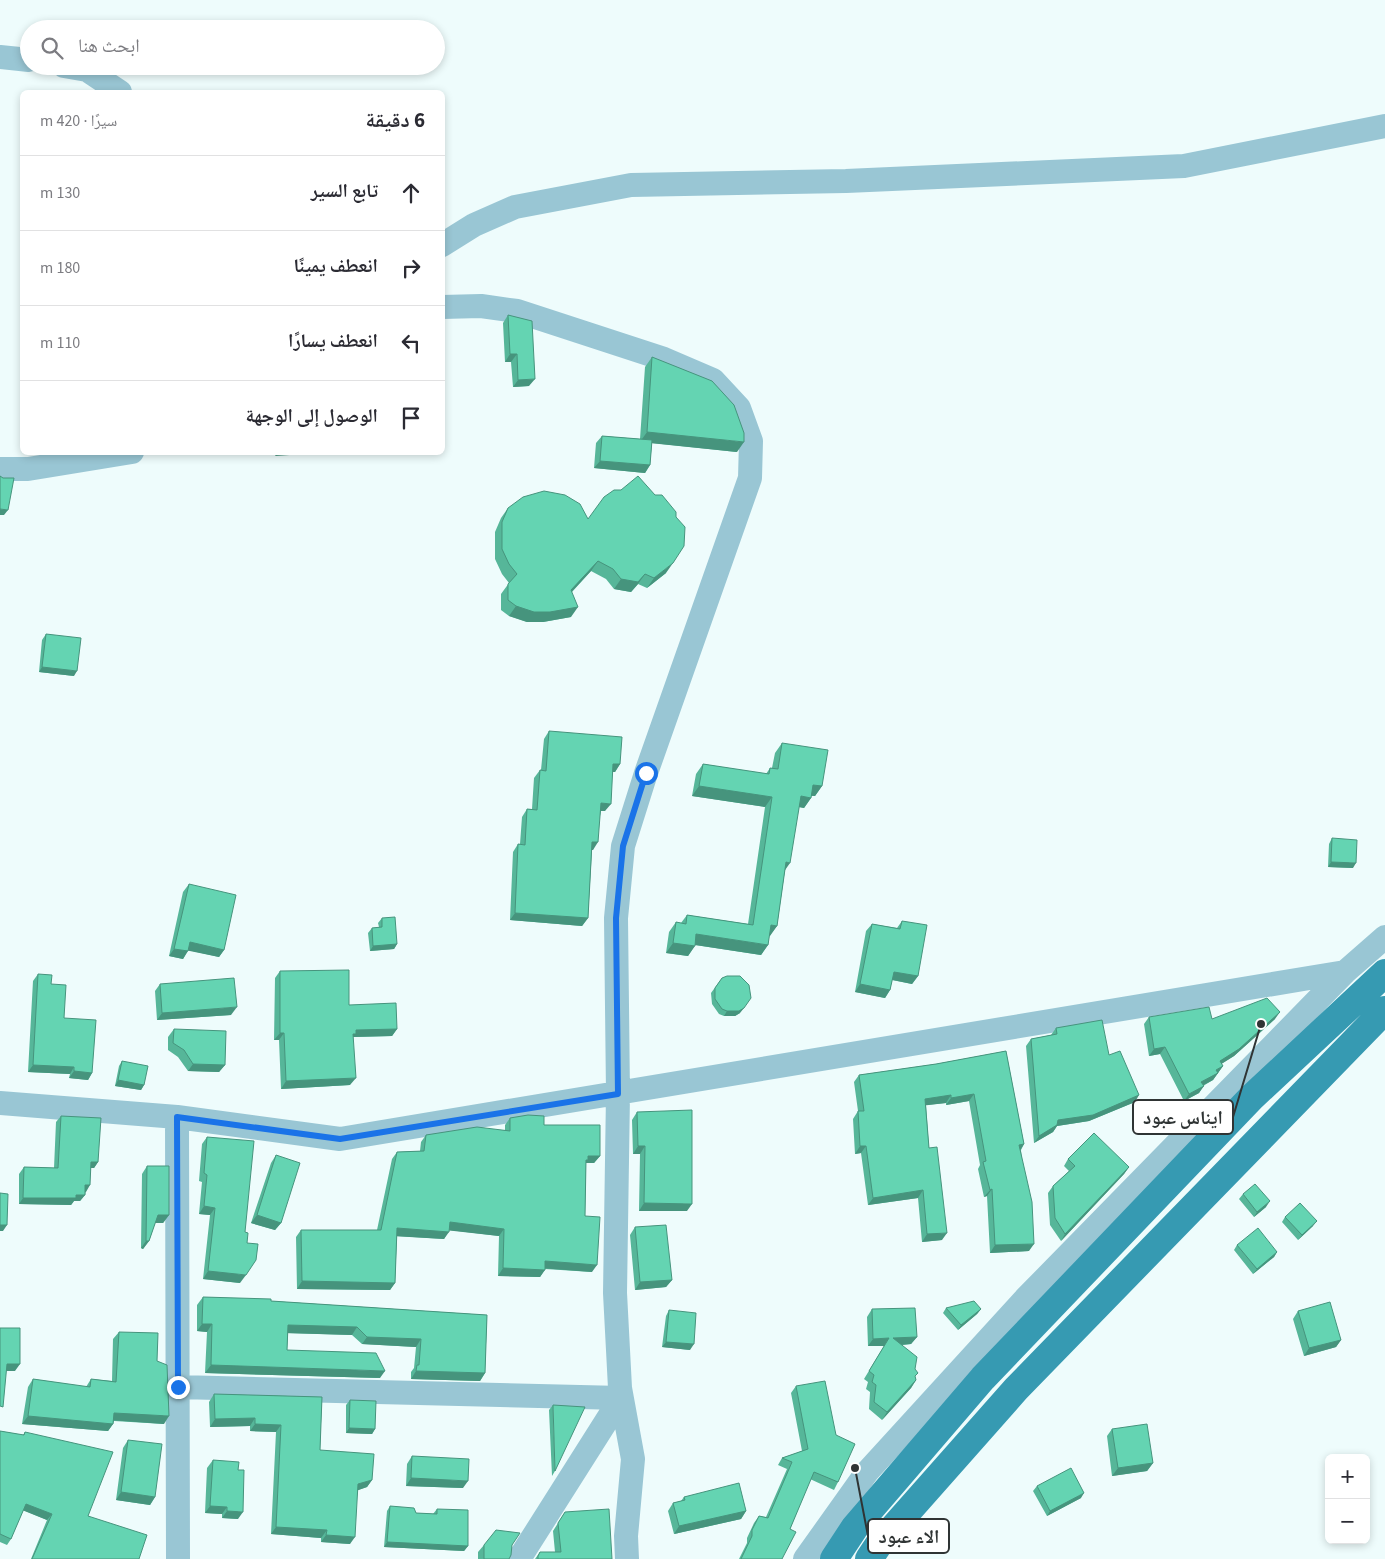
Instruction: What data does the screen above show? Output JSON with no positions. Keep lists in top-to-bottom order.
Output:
{
  "places": ["ايناس عبود", "الاء عبود"],
  "page": {
    "search": "ابحث هنا",
    "heading": ["6 دقيقة", "سيرًا · 420 m"],
    "list": [
      ["تابع السير", "130 m"],
      ["انعطف يمينًا", "180 m"],
      ["انعطف يسارًا", "110 m"],
      "الوصول إلى الوجهة"
    ],
    "map_buttons": ["+", "−"]
  }
}
